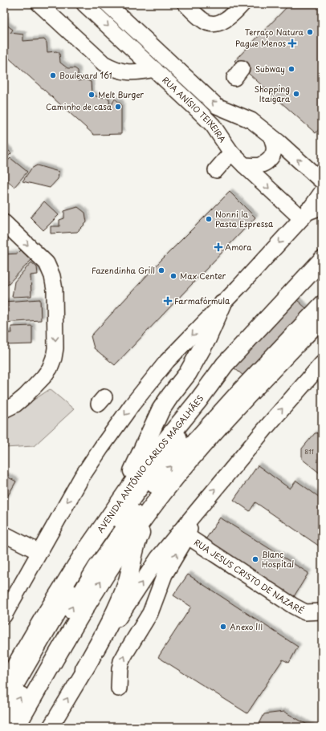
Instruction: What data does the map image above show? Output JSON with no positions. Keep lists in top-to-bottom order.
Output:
{
  "streets": {
    "main road": ["AVENIDA ANTÔNIO CARLOS MAGALHÃES"],
    "street": ["RUA ANÍSIO TEIXEIRA", "RUA JESUS CRISTO DE NAZARÉ"]
  },
  "places": {
    "other": [
      "Terraço Natura",
      "Subway",
      "Boulevard 161",
      "Shopping Itaigara",
      "Melt Burger",
      "Caminho de casa",
      "Nonni la Pasta Espressa",
      "Fazendinha Grill",
      "Max Center",
      "Blanc Hospital",
      "Anexo III"
    ],
    "health": ["Pague Menos", "Amora", "Farmafórmula"]
  },
  "house_numbers": ["811"]
}
